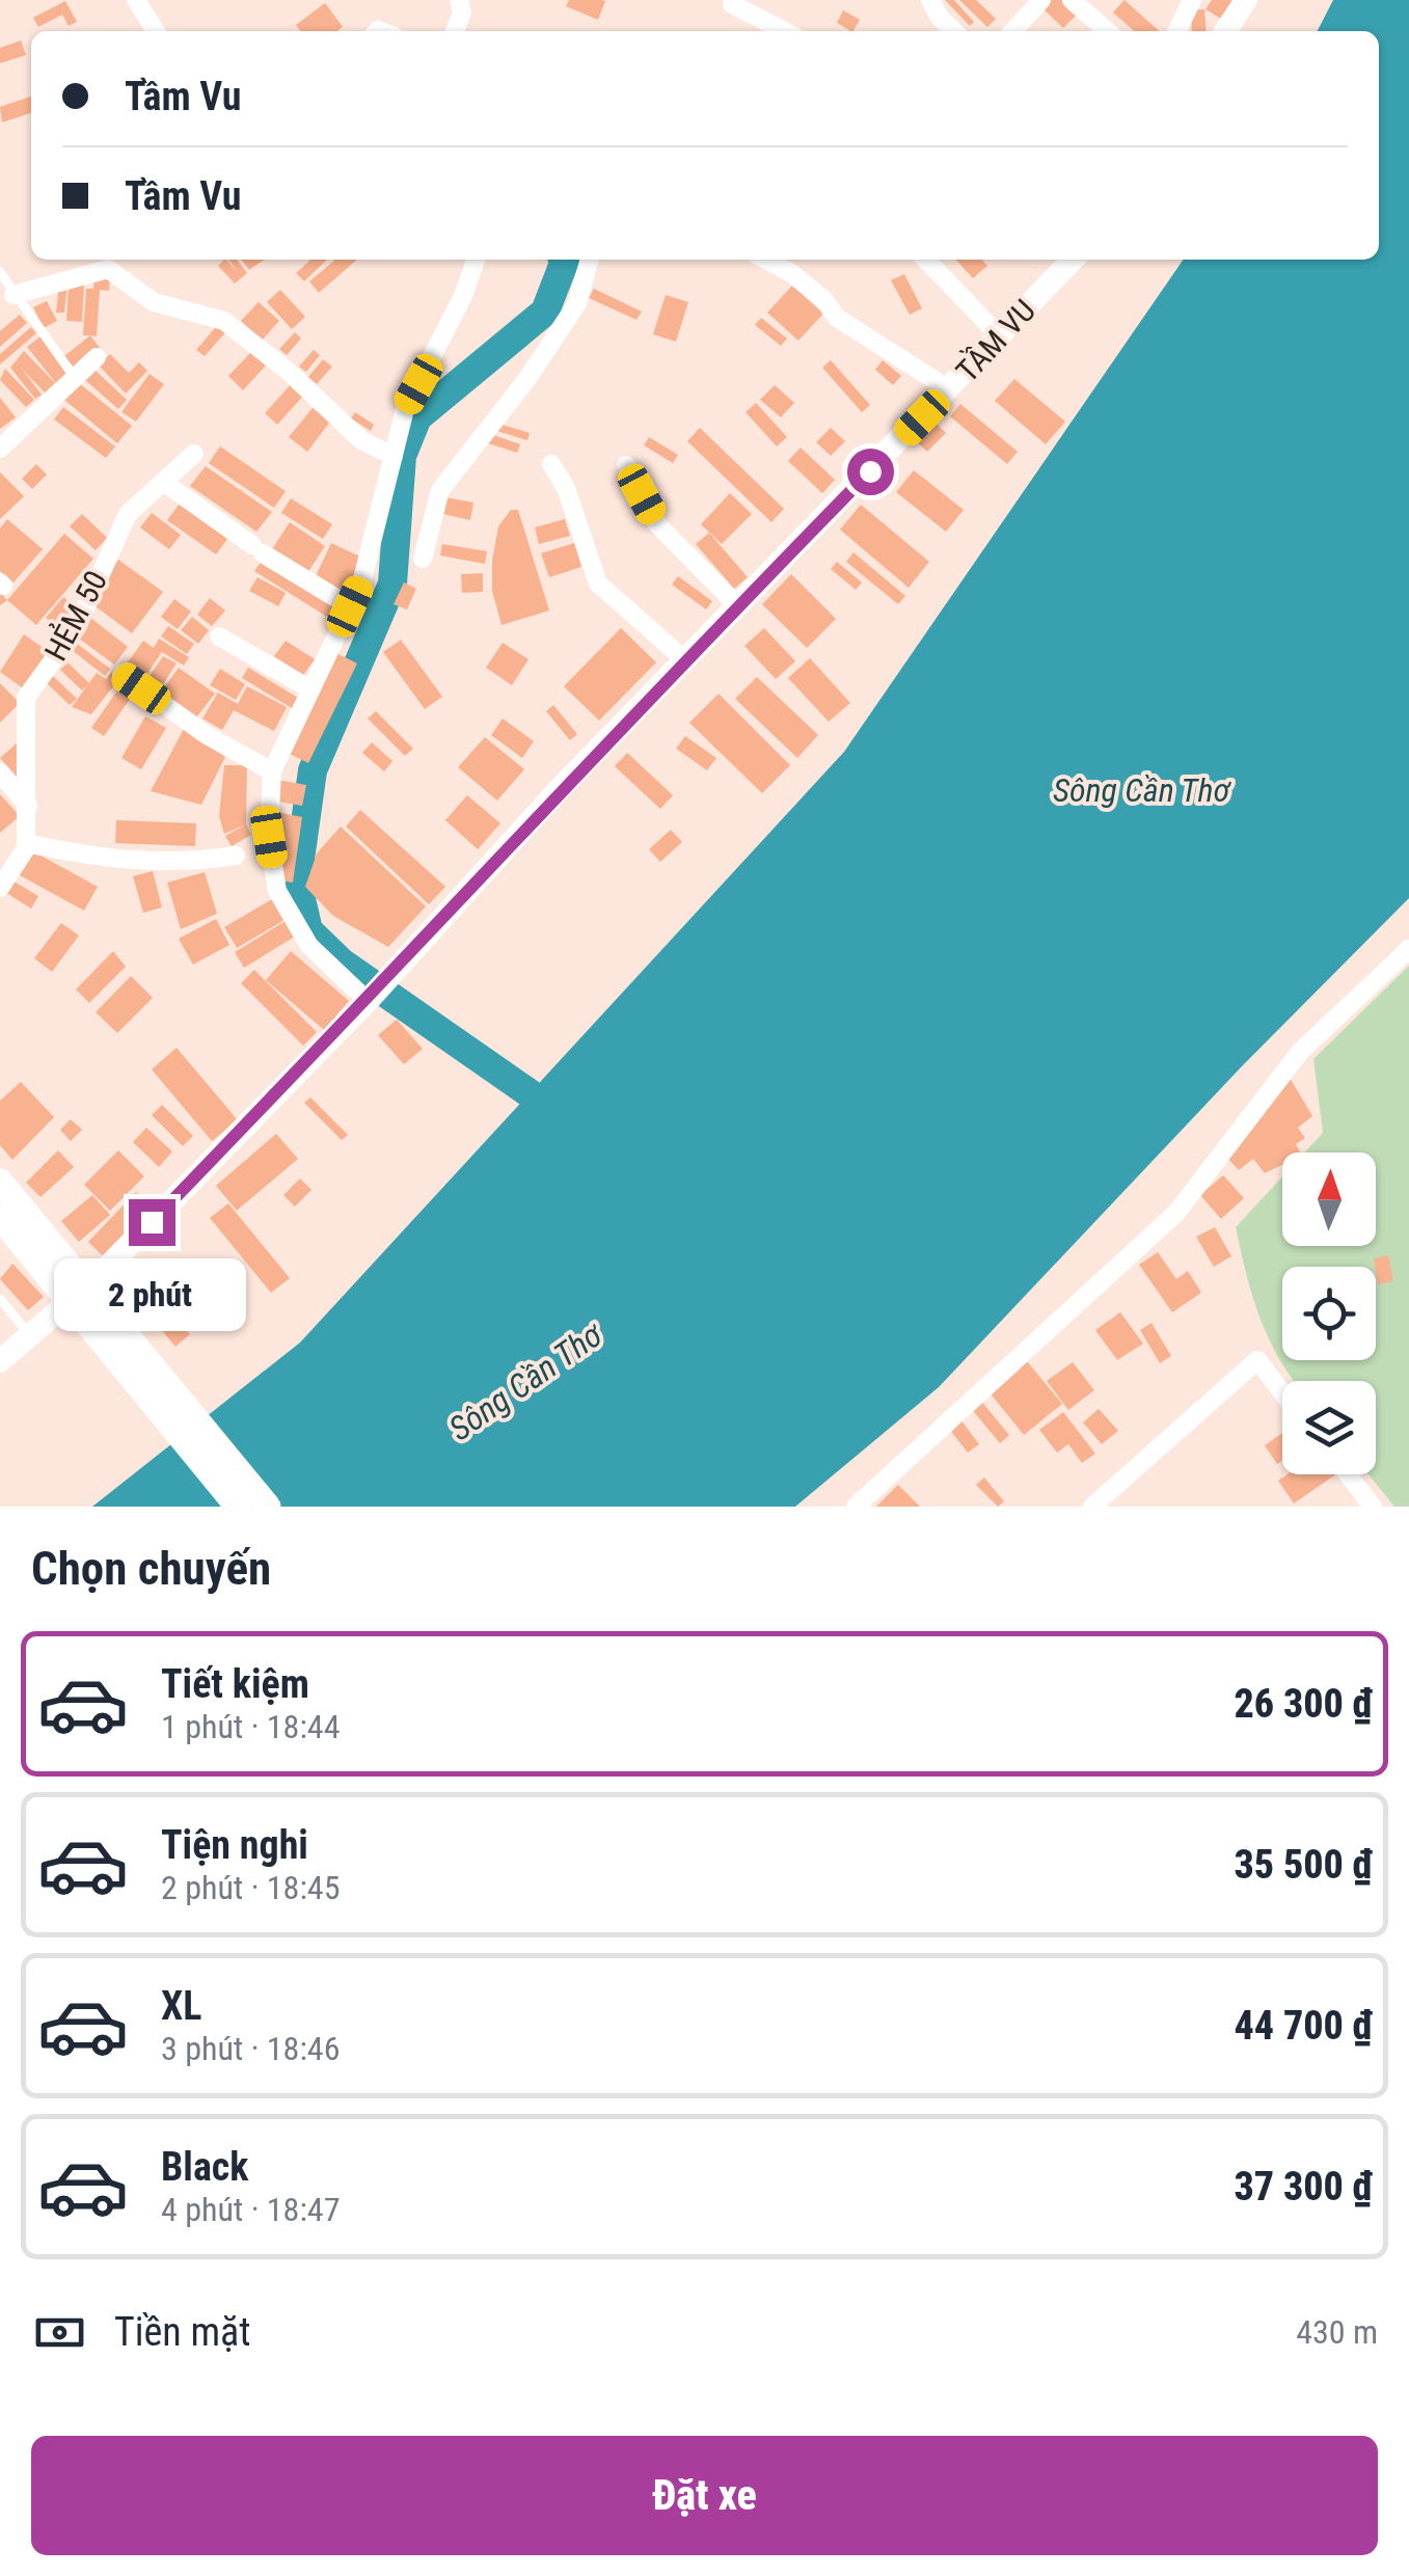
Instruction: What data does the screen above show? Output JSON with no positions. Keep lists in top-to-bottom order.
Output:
{
  "streets": {
    "street": ["TẦM VU", "HẺM 50"]
  },
  "water": ["Sông Cần Thơ"],
  "north": "top",
  "page": {
    "banner": ["Tầm Vu", "Tầm Vu"],
    "bubble": "2 phút",
    "heading": "Chọn chuyến",
    "list": [
      {
        "name": "Tiết kiệm",
        "note": "1 phút · 18:44",
        "value": "26 300 ₫"
      },
      {
        "name": "Tiện nghi",
        "note": "2 phút · 18:45",
        "value": "35 500 ₫"
      },
      {
        "name": "XL",
        "note": "3 phút · 18:46",
        "value": "44 700 ₫"
      },
      {
        "name": "Black",
        "note": "4 phút · 18:47",
        "value": "37 300 ₫"
      }
    ],
    "pay": ["Tiền mặt", "430 m"],
    "buttons": "Đặt xe"
  }
}
